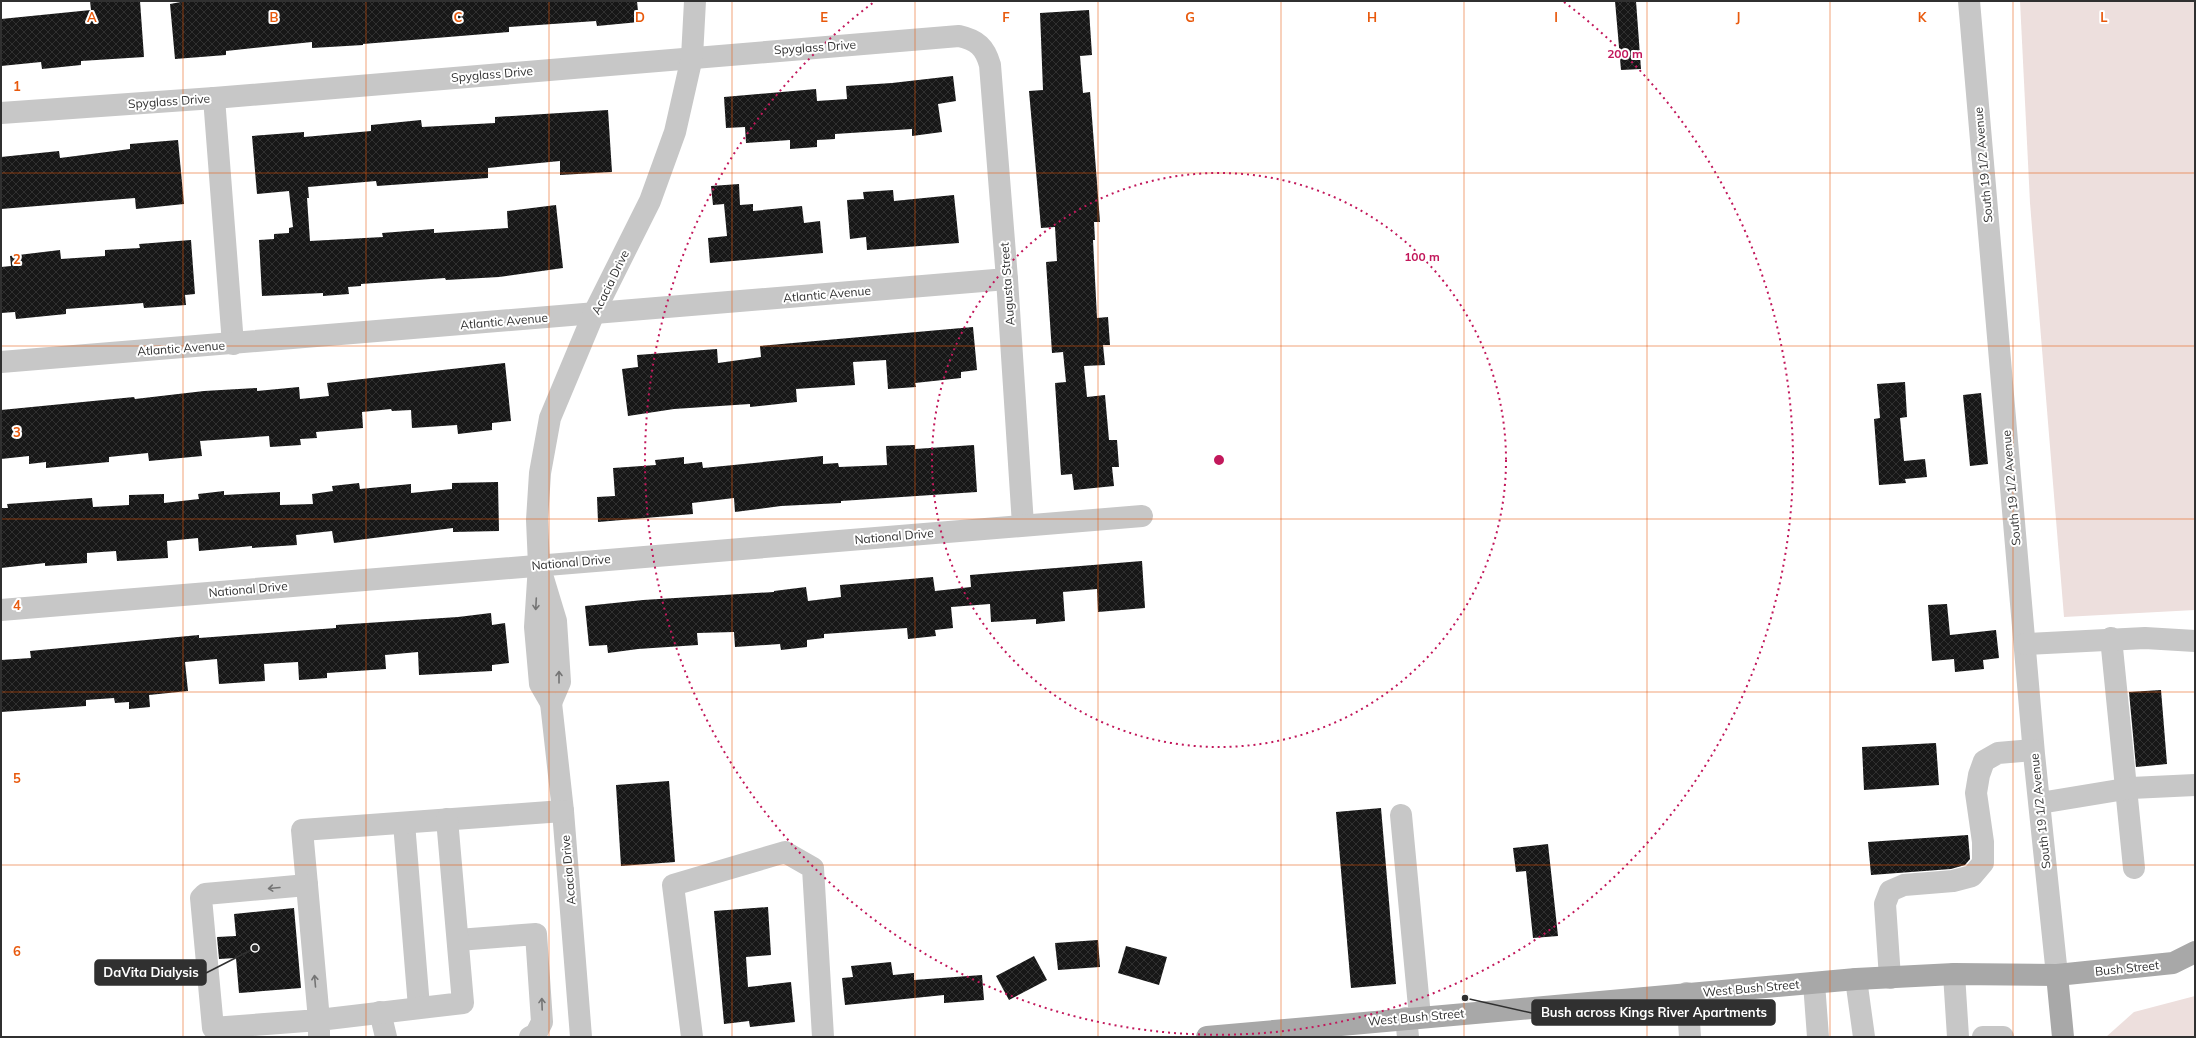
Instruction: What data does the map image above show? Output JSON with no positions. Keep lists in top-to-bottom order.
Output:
{
  "streets": {
    "main road": ["Bush Street", "West Bush Street"],
    "street": [
      "Spyglass Drive",
      "South 19 1/2 Avenue",
      "Acacia Drive",
      "Augusta Street",
      "Atlantic Avenue",
      "National Drive"
    ]
  },
  "crossings": [
    ["Spyglass Drive", "Acacia Drive"],
    ["Spyglass Drive", "Augusta Street"],
    ["South 19 1/2 Avenue", "Bush Street"],
    ["South 19 1/2 Avenue", "West Bush Street"],
    ["Acacia Drive", "Atlantic Avenue"],
    ["Acacia Drive", "National Drive"],
    ["Augusta Street", "Atlantic Avenue"],
    ["Augusta Street", "National Drive"],
    ["Bush Street", "West Bush Street"]
  ],
  "places": ["DaVita Dialysis", "Bush across Kings River Apartments"],
  "grid": {
    "columns": [
      "A",
      "B",
      "C",
      "D",
      "E",
      "F",
      "G",
      "H",
      "I",
      "J",
      "K",
      "L"
    ],
    "rows": [
      "1",
      "2",
      "3",
      "4",
      "5",
      "6"
    ]
  },
  "rings": ["200 m", "100 m"]
}
